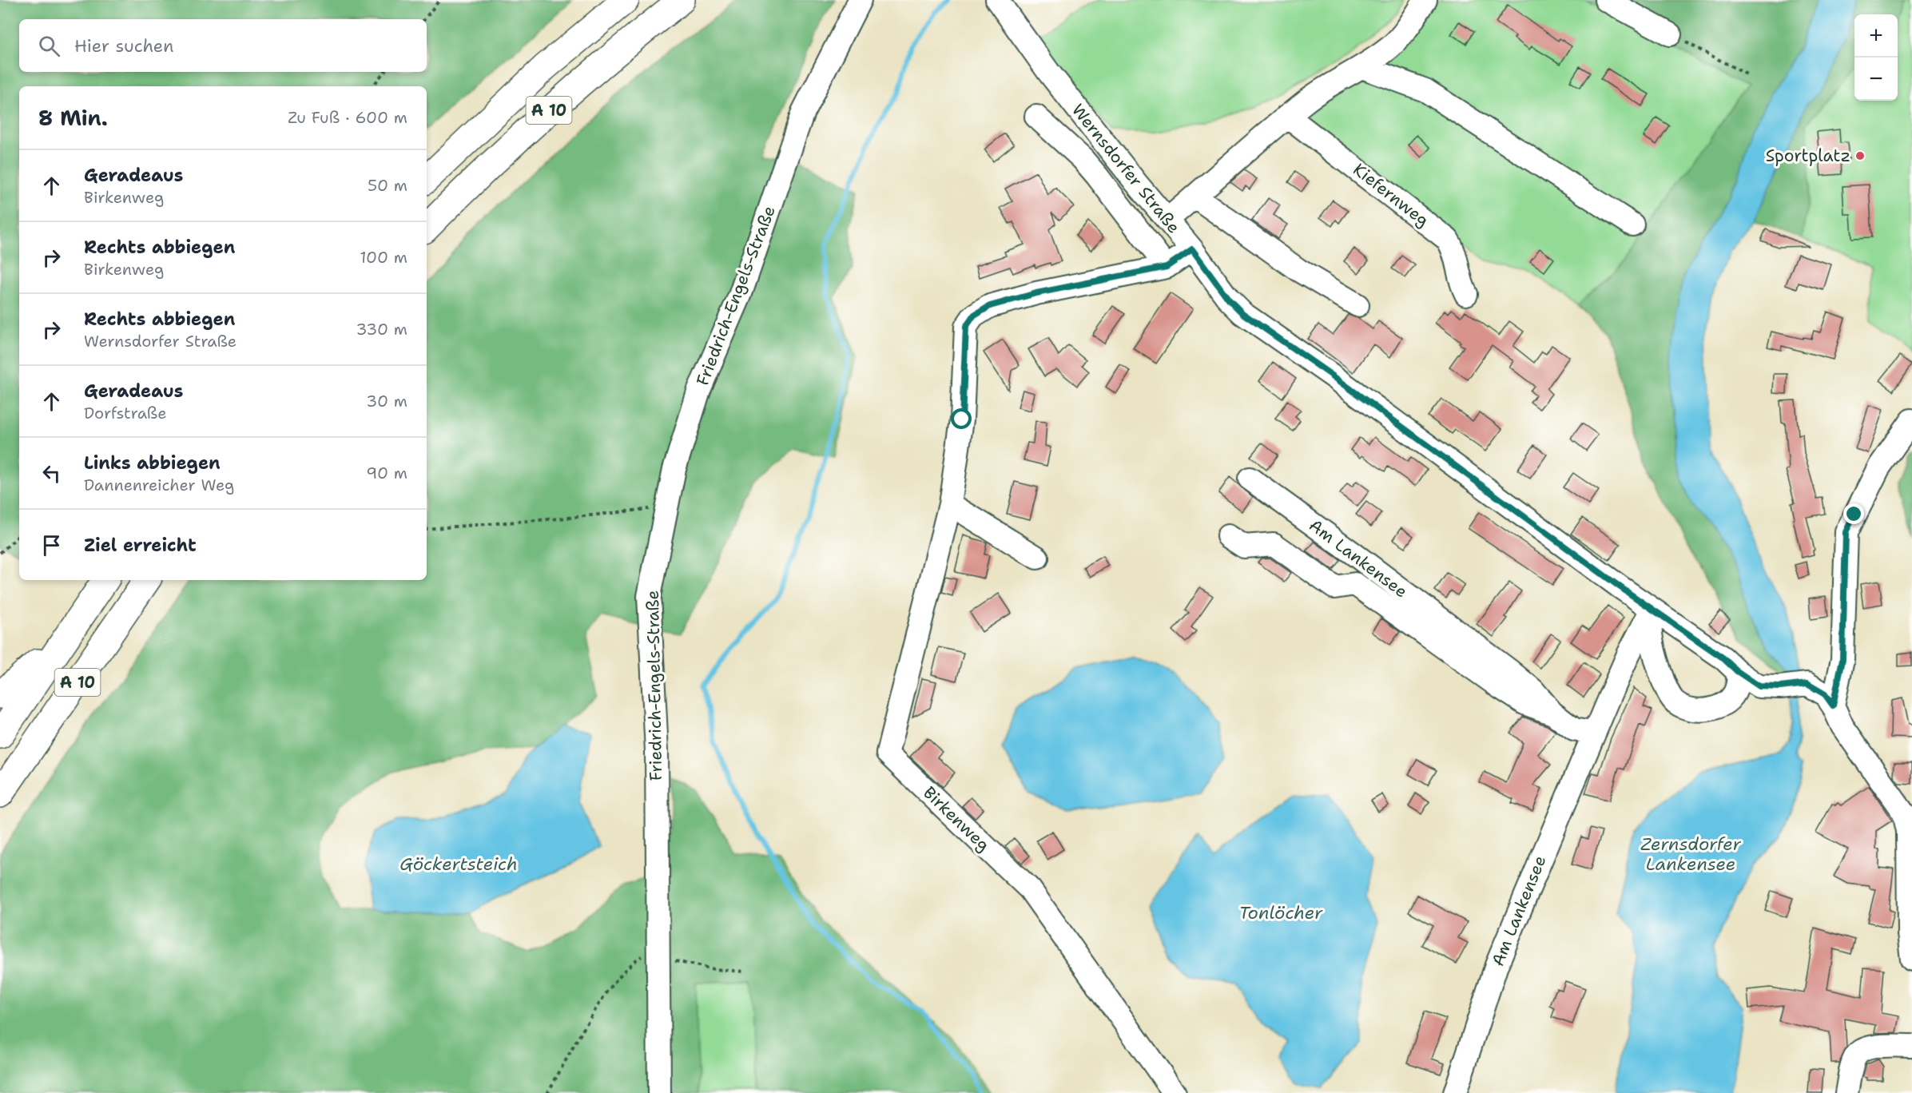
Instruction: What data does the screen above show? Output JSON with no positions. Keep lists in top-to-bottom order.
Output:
{
  "streets": {
    "highway": ["A 10"],
    "street": [
      "Wernsdorfer Straße",
      "Kiefernweg",
      "Friedrich-Engels-Straße",
      "Am Lankensee",
      "Birkenweg"
    ]
  },
  "crossings": [
    ["Wernsdorfer Straße", "Am Lankensee"],
    ["Wernsdorfer Straße", "Birkenweg"]
  ],
  "water": ["Zernsdorfer Lankensee", "Göckertsteich", "Tonlöcher"],
  "places": ["Sportplatz"],
  "page": {
    "map_buttons": ["+", "−"],
    "search": "Hier suchen",
    "heading": ["8 Min.", "Zu Fuß · 600 m"],
    "list": [
      ["Geradeaus", "Birkenweg", "50 m"],
      ["Rechts abbiegen", "Birkenweg", "100 m"],
      ["Rechts abbiegen", "Wernsdorfer Straße", "330 m"],
      ["Geradeaus", "Dorfstraße", "30 m"],
      ["Links abbiegen", "Dannenreicher Weg", "90 m"],
      "Ziel erreicht"
    ]
  }
}
